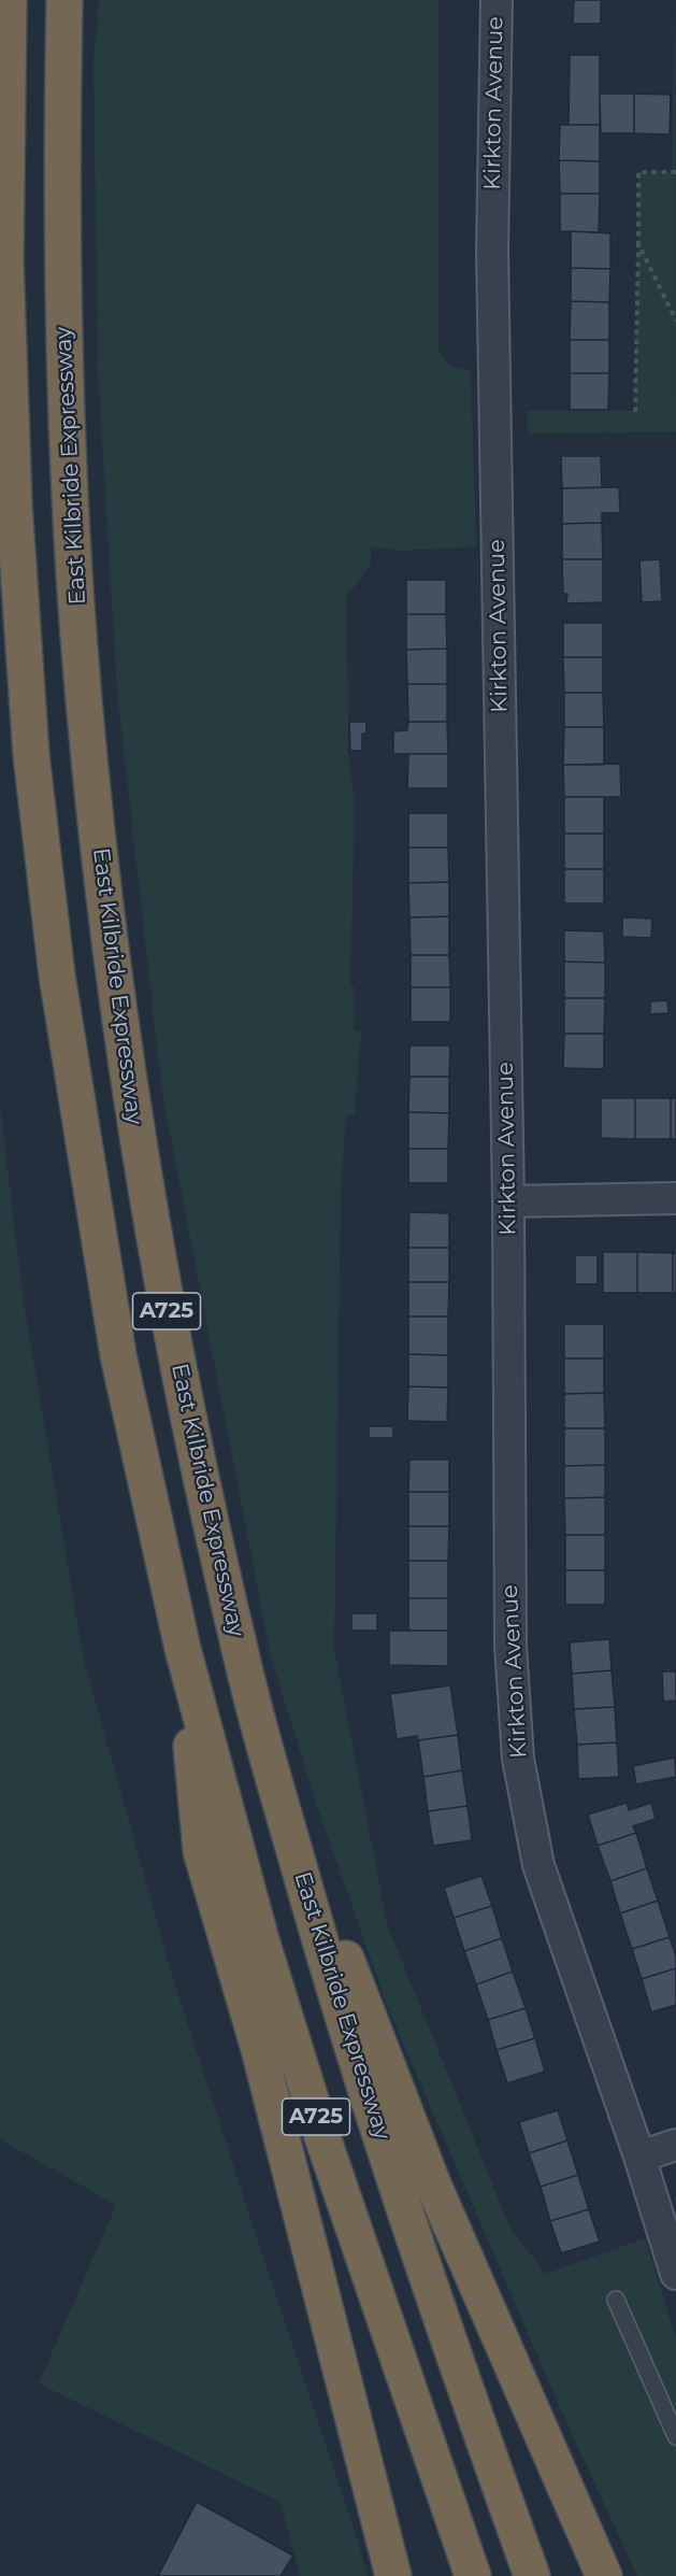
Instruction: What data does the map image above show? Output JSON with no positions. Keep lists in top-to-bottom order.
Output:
{
  "streets": {
    "highway": ["East Kilbride Expressway", "A725"],
    "street": ["Kirkton Avenue"]
  },
  "crossings": [
    ["East Kilbride Expressway", "A725"]
  ]
}
